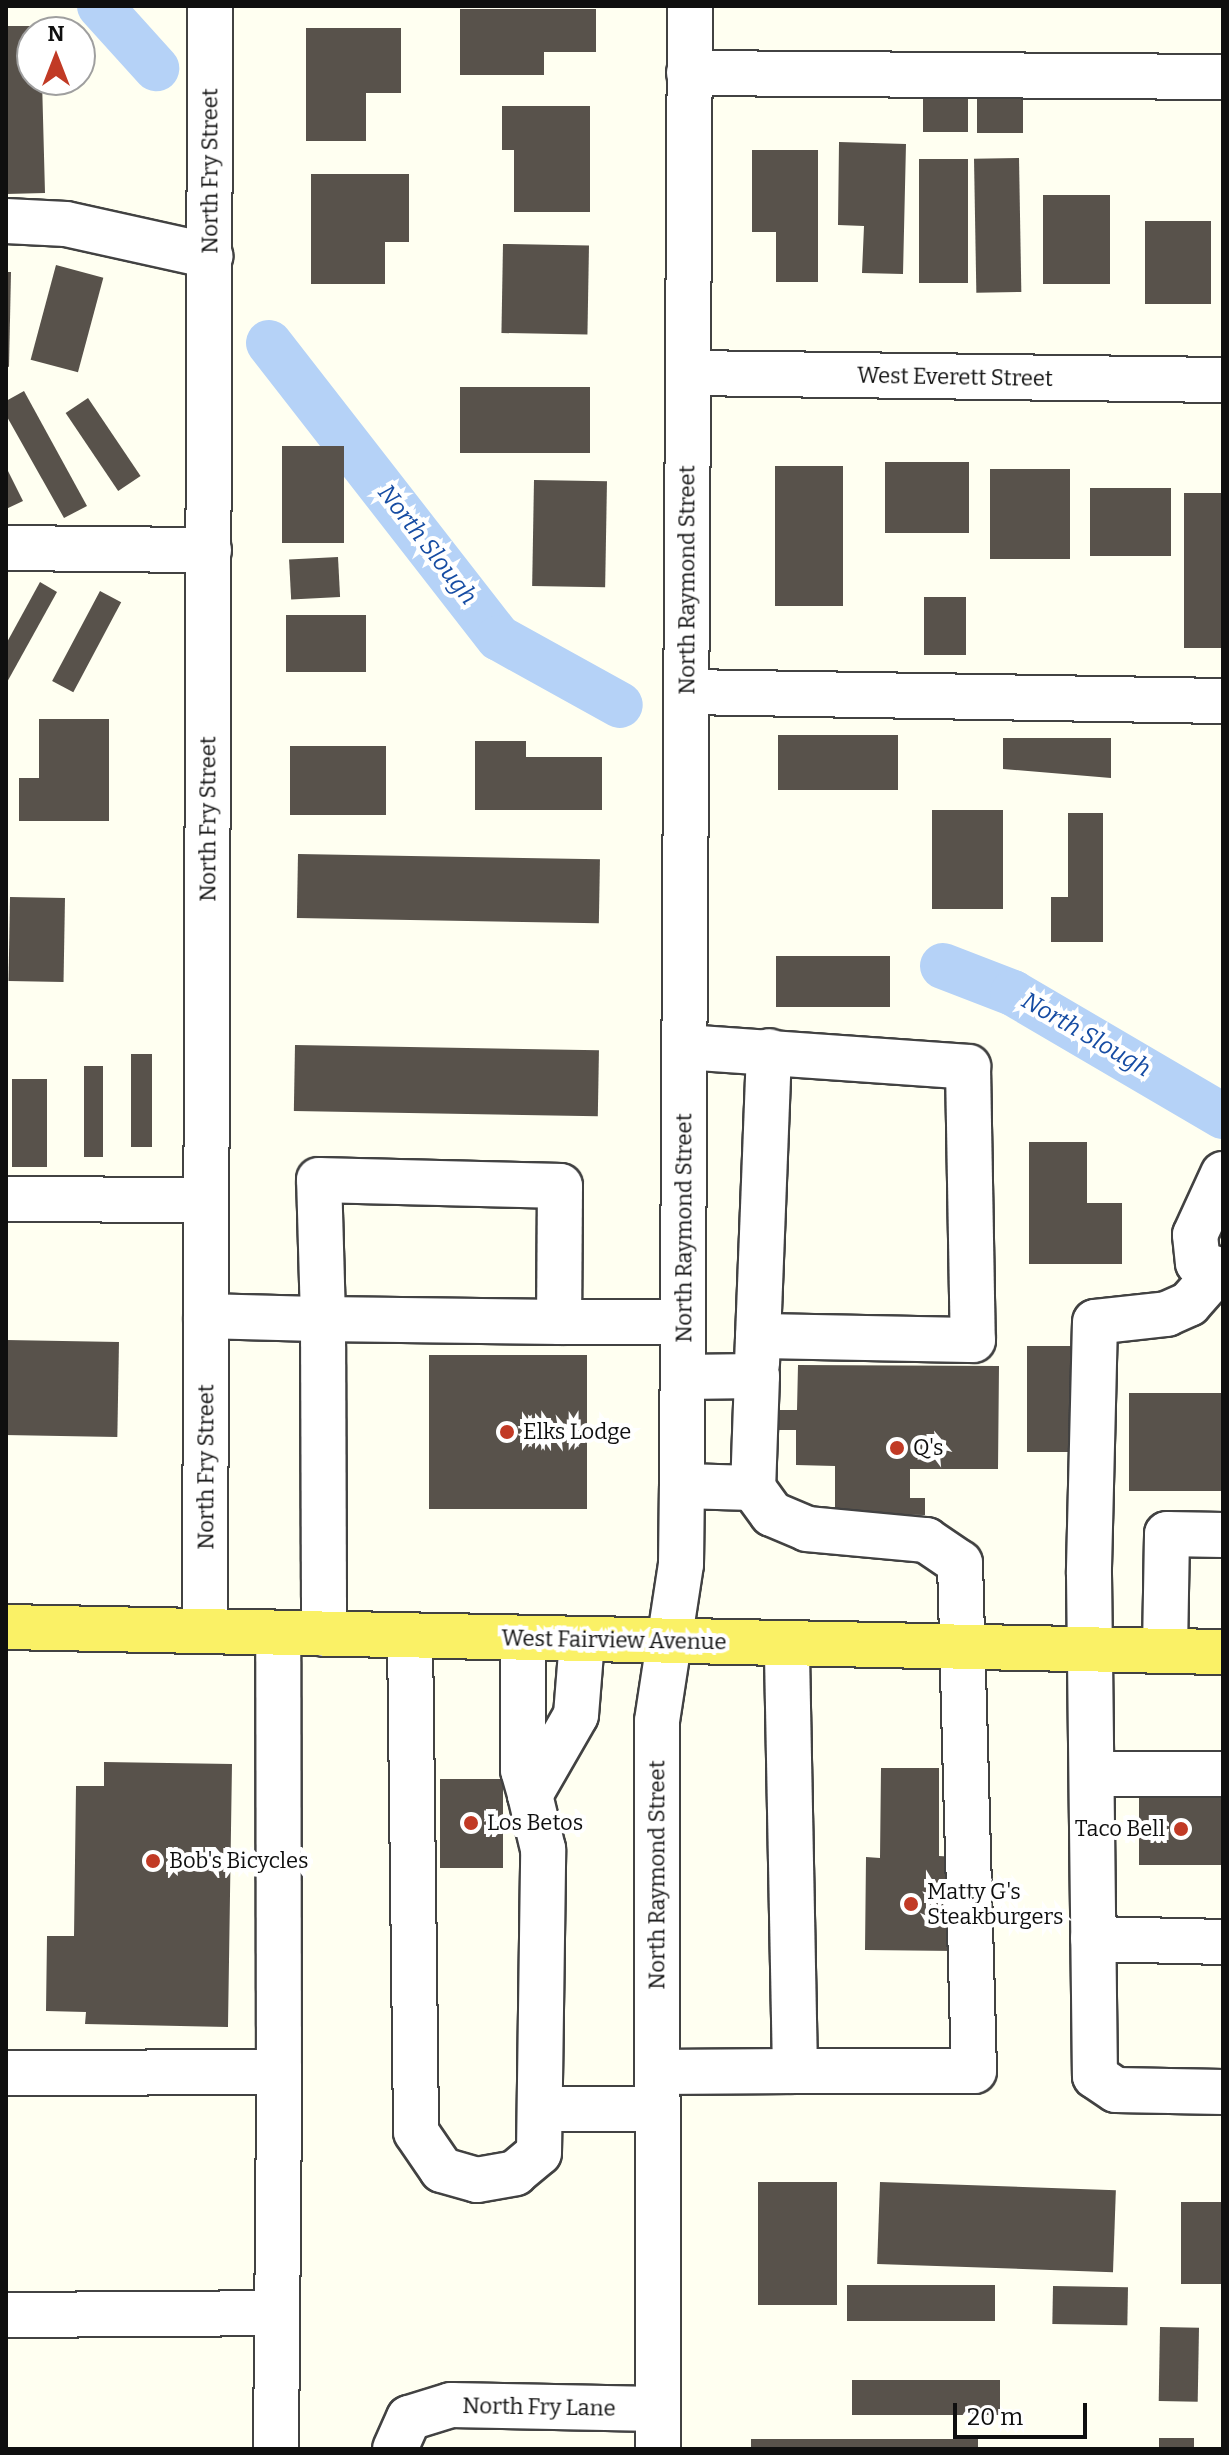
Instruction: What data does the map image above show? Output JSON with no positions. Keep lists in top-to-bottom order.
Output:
{
  "streets": {
    "main road": ["West Fairview Avenue"],
    "street": [
      "North Fry Street",
      "West Everett Street",
      "North Raymond Street",
      "North Fry Lane"
    ]
  },
  "crossings": [
    ["North Fry Street", "West Fairview Avenue"],
    ["West Everett Street", "North Raymond Street"],
    ["North Raymond Street", "West Fairview Avenue"],
    ["North Raymond Street", "North Fry Lane"]
  ],
  "water": ["North Slough"],
  "places": [
    "Elks Lodge",
    "Q's",
    "Los Betos",
    "Taco Bell",
    "Bob's Bicycles",
    "Matty G's Steakburgers"
  ],
  "scale_bar": "20 m",
  "north": "top"
}
